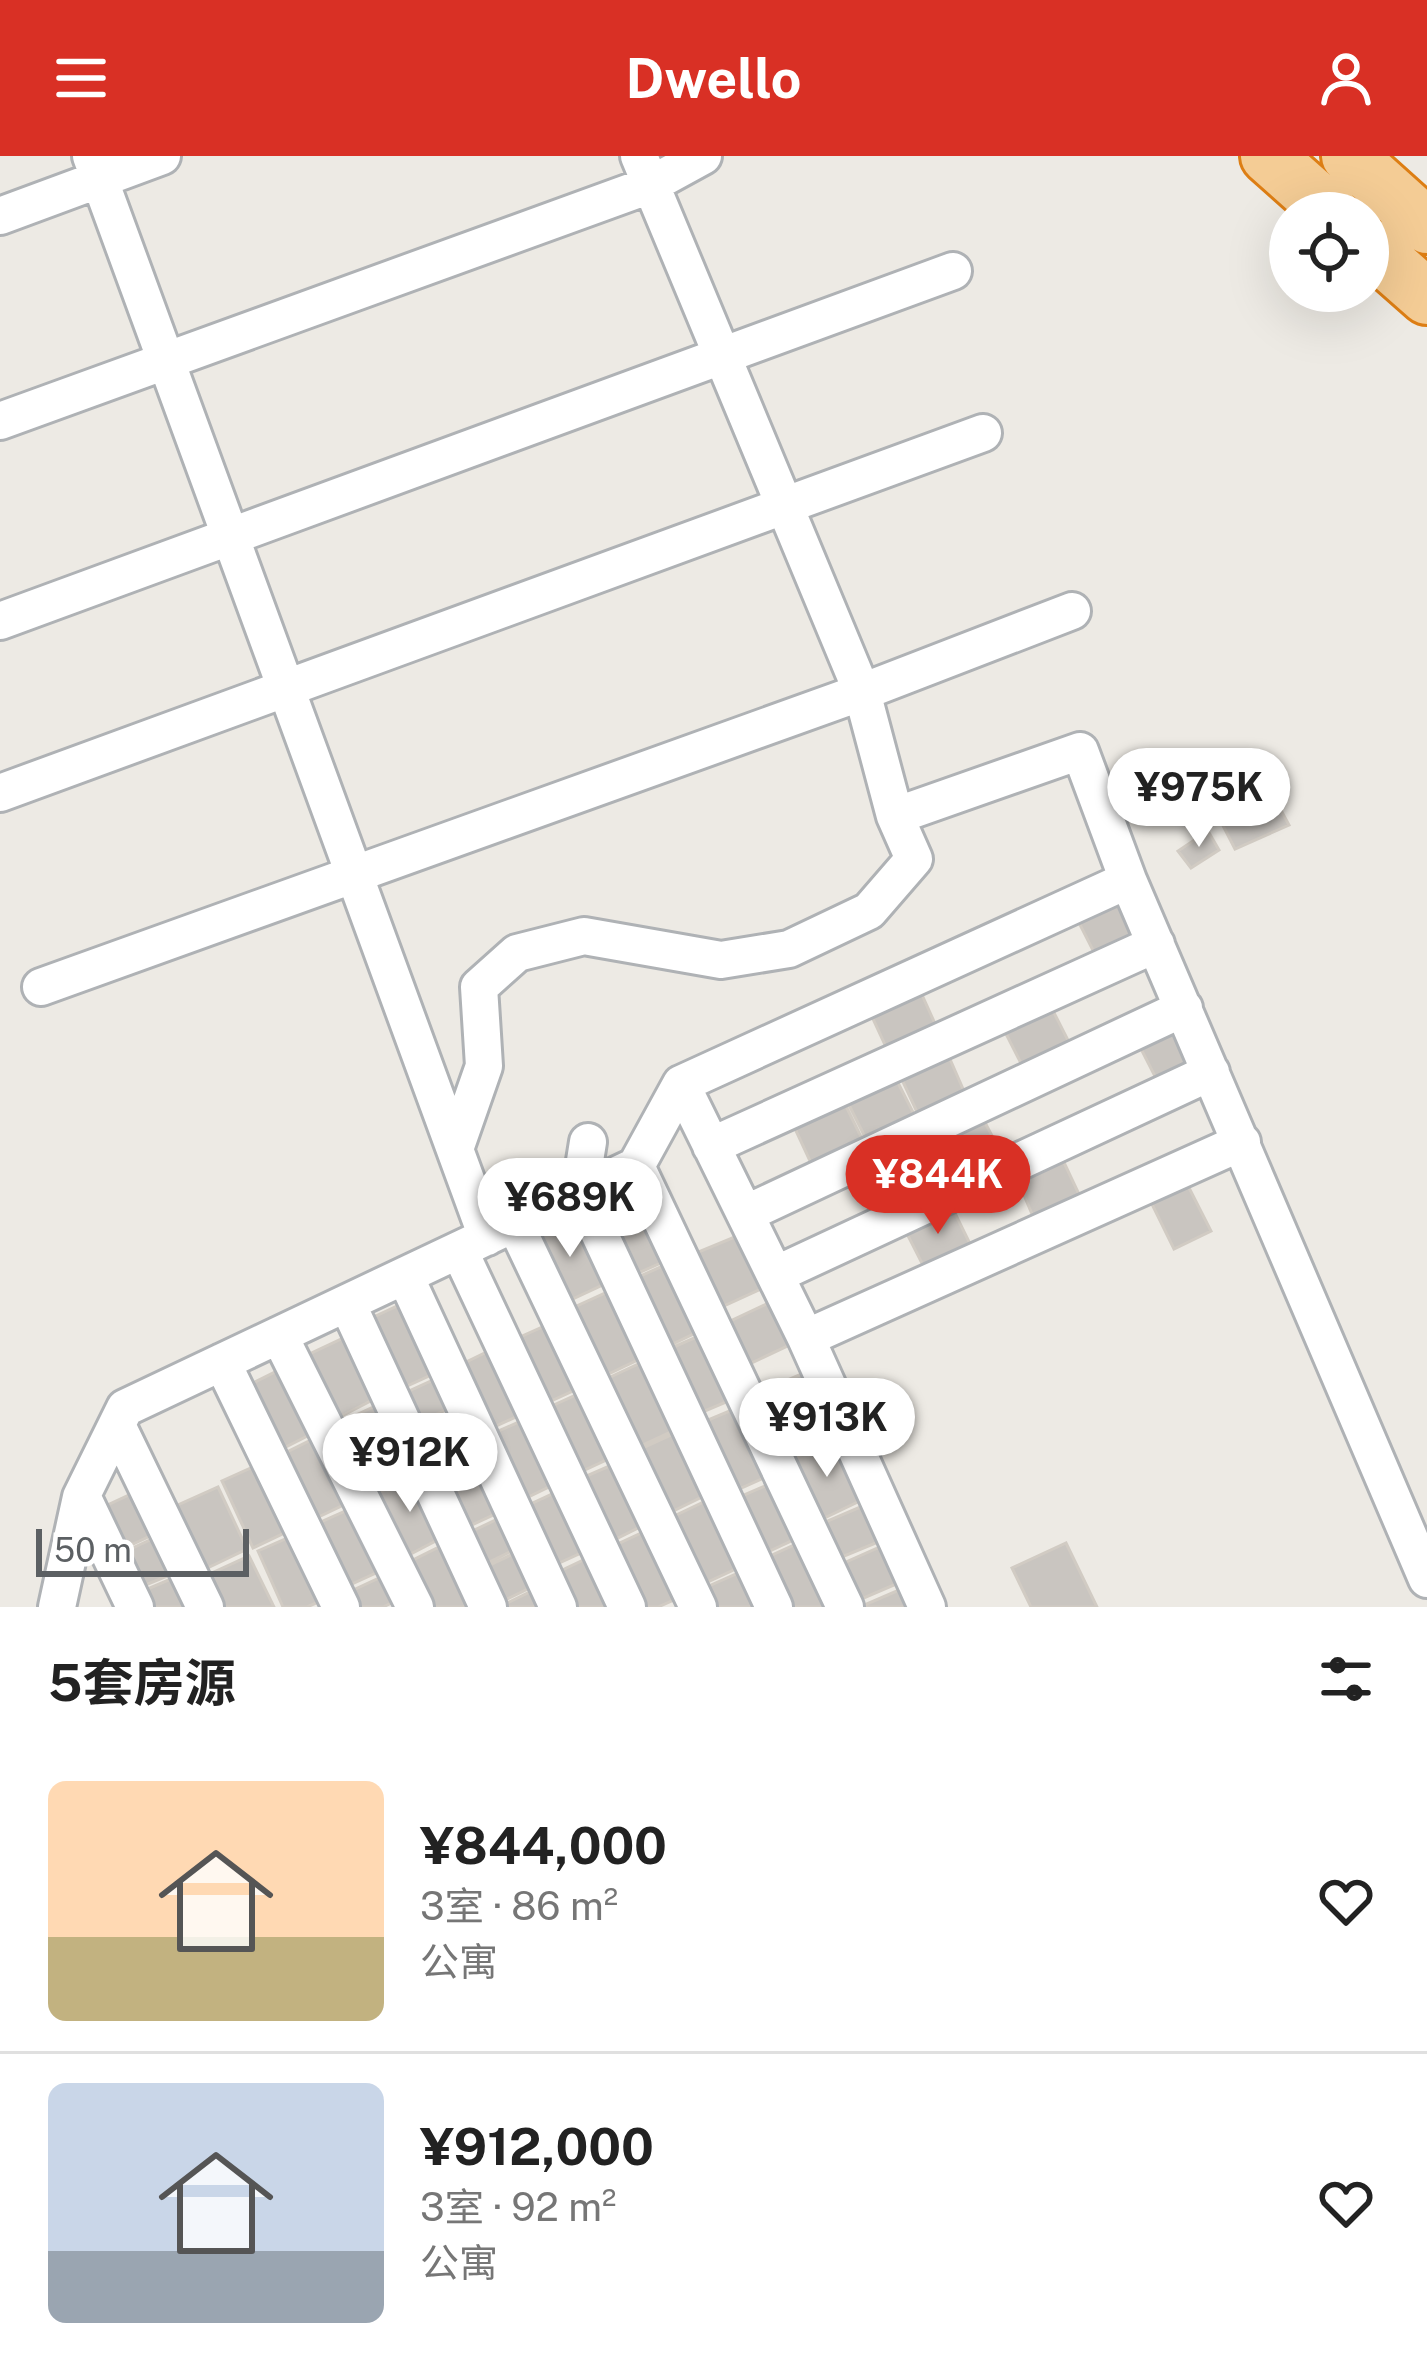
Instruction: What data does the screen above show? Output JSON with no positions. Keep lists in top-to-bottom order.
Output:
{
  "scale_bar": "50 m",
  "page": {
    "header": "Dwello",
    "price": [
      "¥975K",
      "¥844K",
      "¥689K",
      "¥913K",
      "¥912K"
    ],
    "scale": "50 m",
    "heading": "5套房源",
    "list": [
      {
        "name": "¥844,000",
        "note": "3室 · 86 m² · 公寓"
      },
      {
        "name": "¥912,000",
        "note": "3室 · 92 m² · 公寓"
      }
    ]
  }
}
